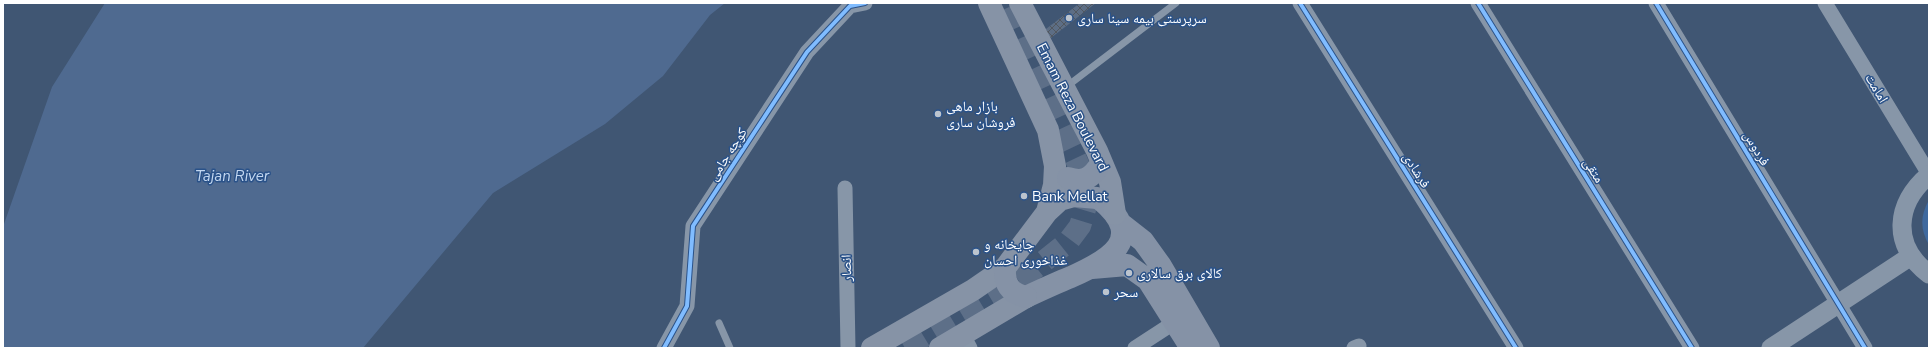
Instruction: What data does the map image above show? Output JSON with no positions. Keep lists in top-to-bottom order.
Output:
{
  "streets": {
    "highway": ["Emam Reza Boulevard"],
    "street": [
      "امامت",
      "فردوس",
      "کوچه جامی",
      "فرشادی",
      "متقی",
      "انصار"
    ]
  },
  "water": ["Tajan River"],
  "places": [
    "سرپرستی بیمه سینا ساری",
    "بازار ماهی فروشان ساری",
    "Bank Mellat",
    "چایخانه و غذاخوری احسان",
    "کالای برق سالاری",
    "سحر"
  ]
}
